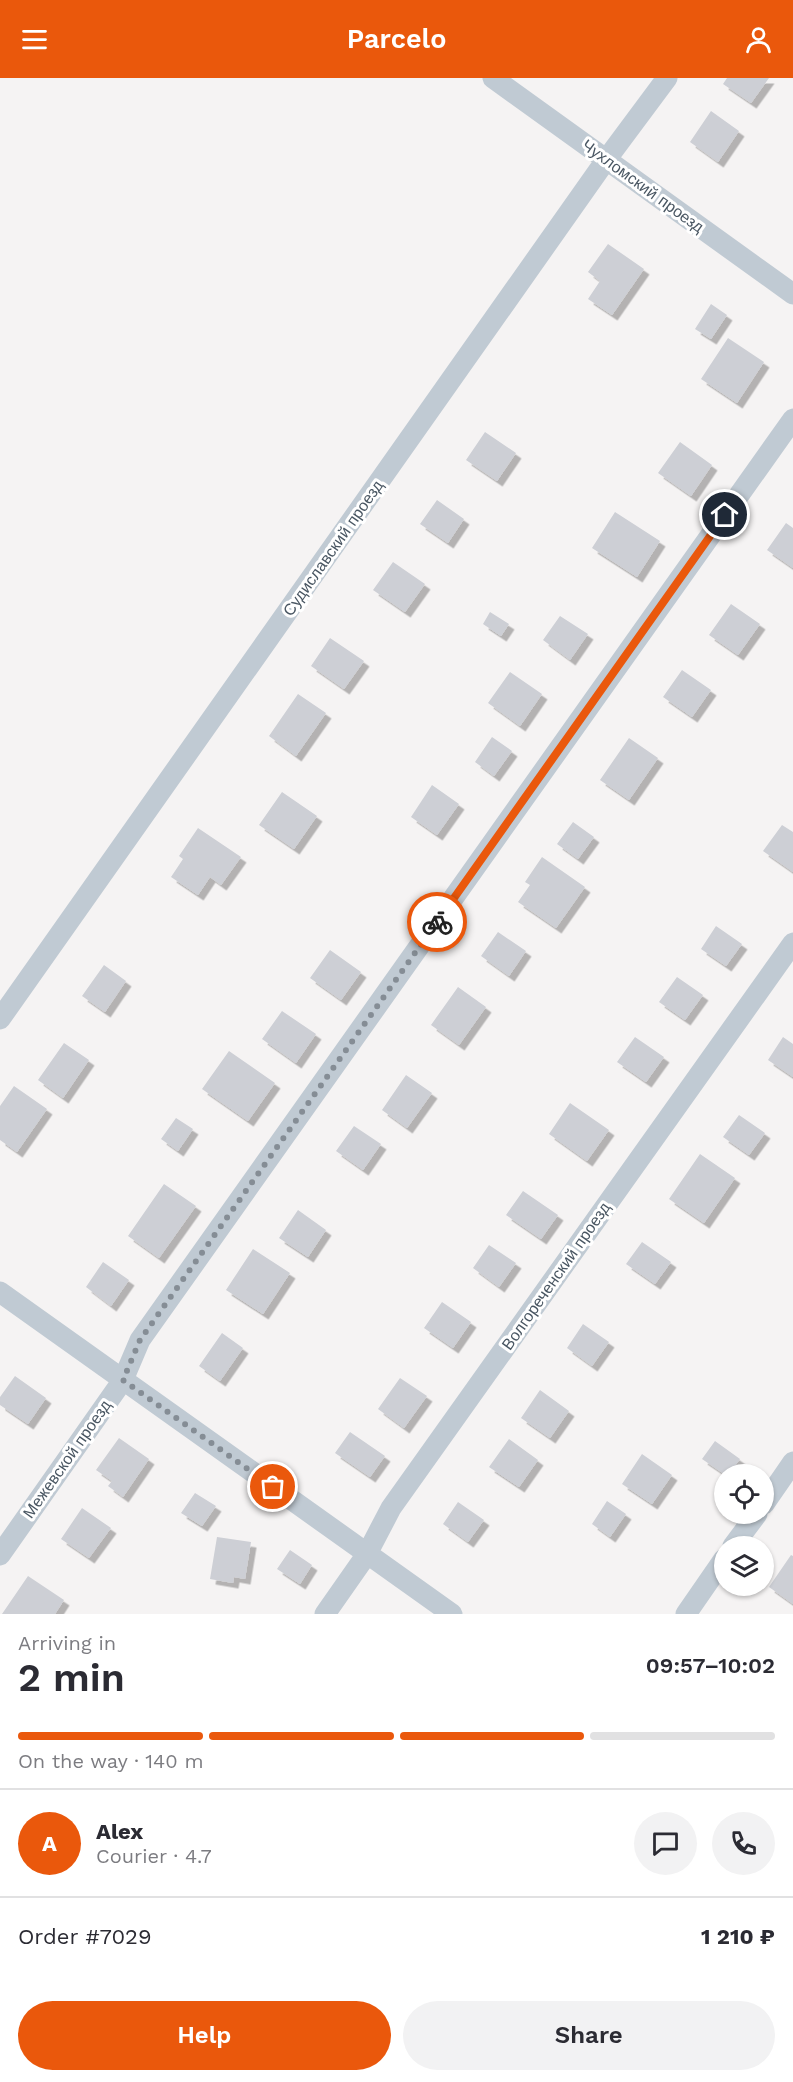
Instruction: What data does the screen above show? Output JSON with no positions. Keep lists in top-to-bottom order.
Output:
{
  "streets": {
    "street": [
      "Чухломский проезд",
      "Судиславский проезд",
      "Волгореченский проезд",
      "Межевской проезд"
    ]
  },
  "crossings": [
    ["Чухломский проезд", "Судиславский проезд"]
  ],
  "page": {
    "header": "Parcelo",
    "heading": ["2 min", "Arriving in", "09:57–10:02"],
    "panel": [
      "Alex",
      "Courier · 4.7",
      "Order #7029",
      "1 210 ₽"
    ],
    "bar": "On the way · 140 m",
    "round": "A",
    "buttons": ["Help", "Share"]
  }
}
